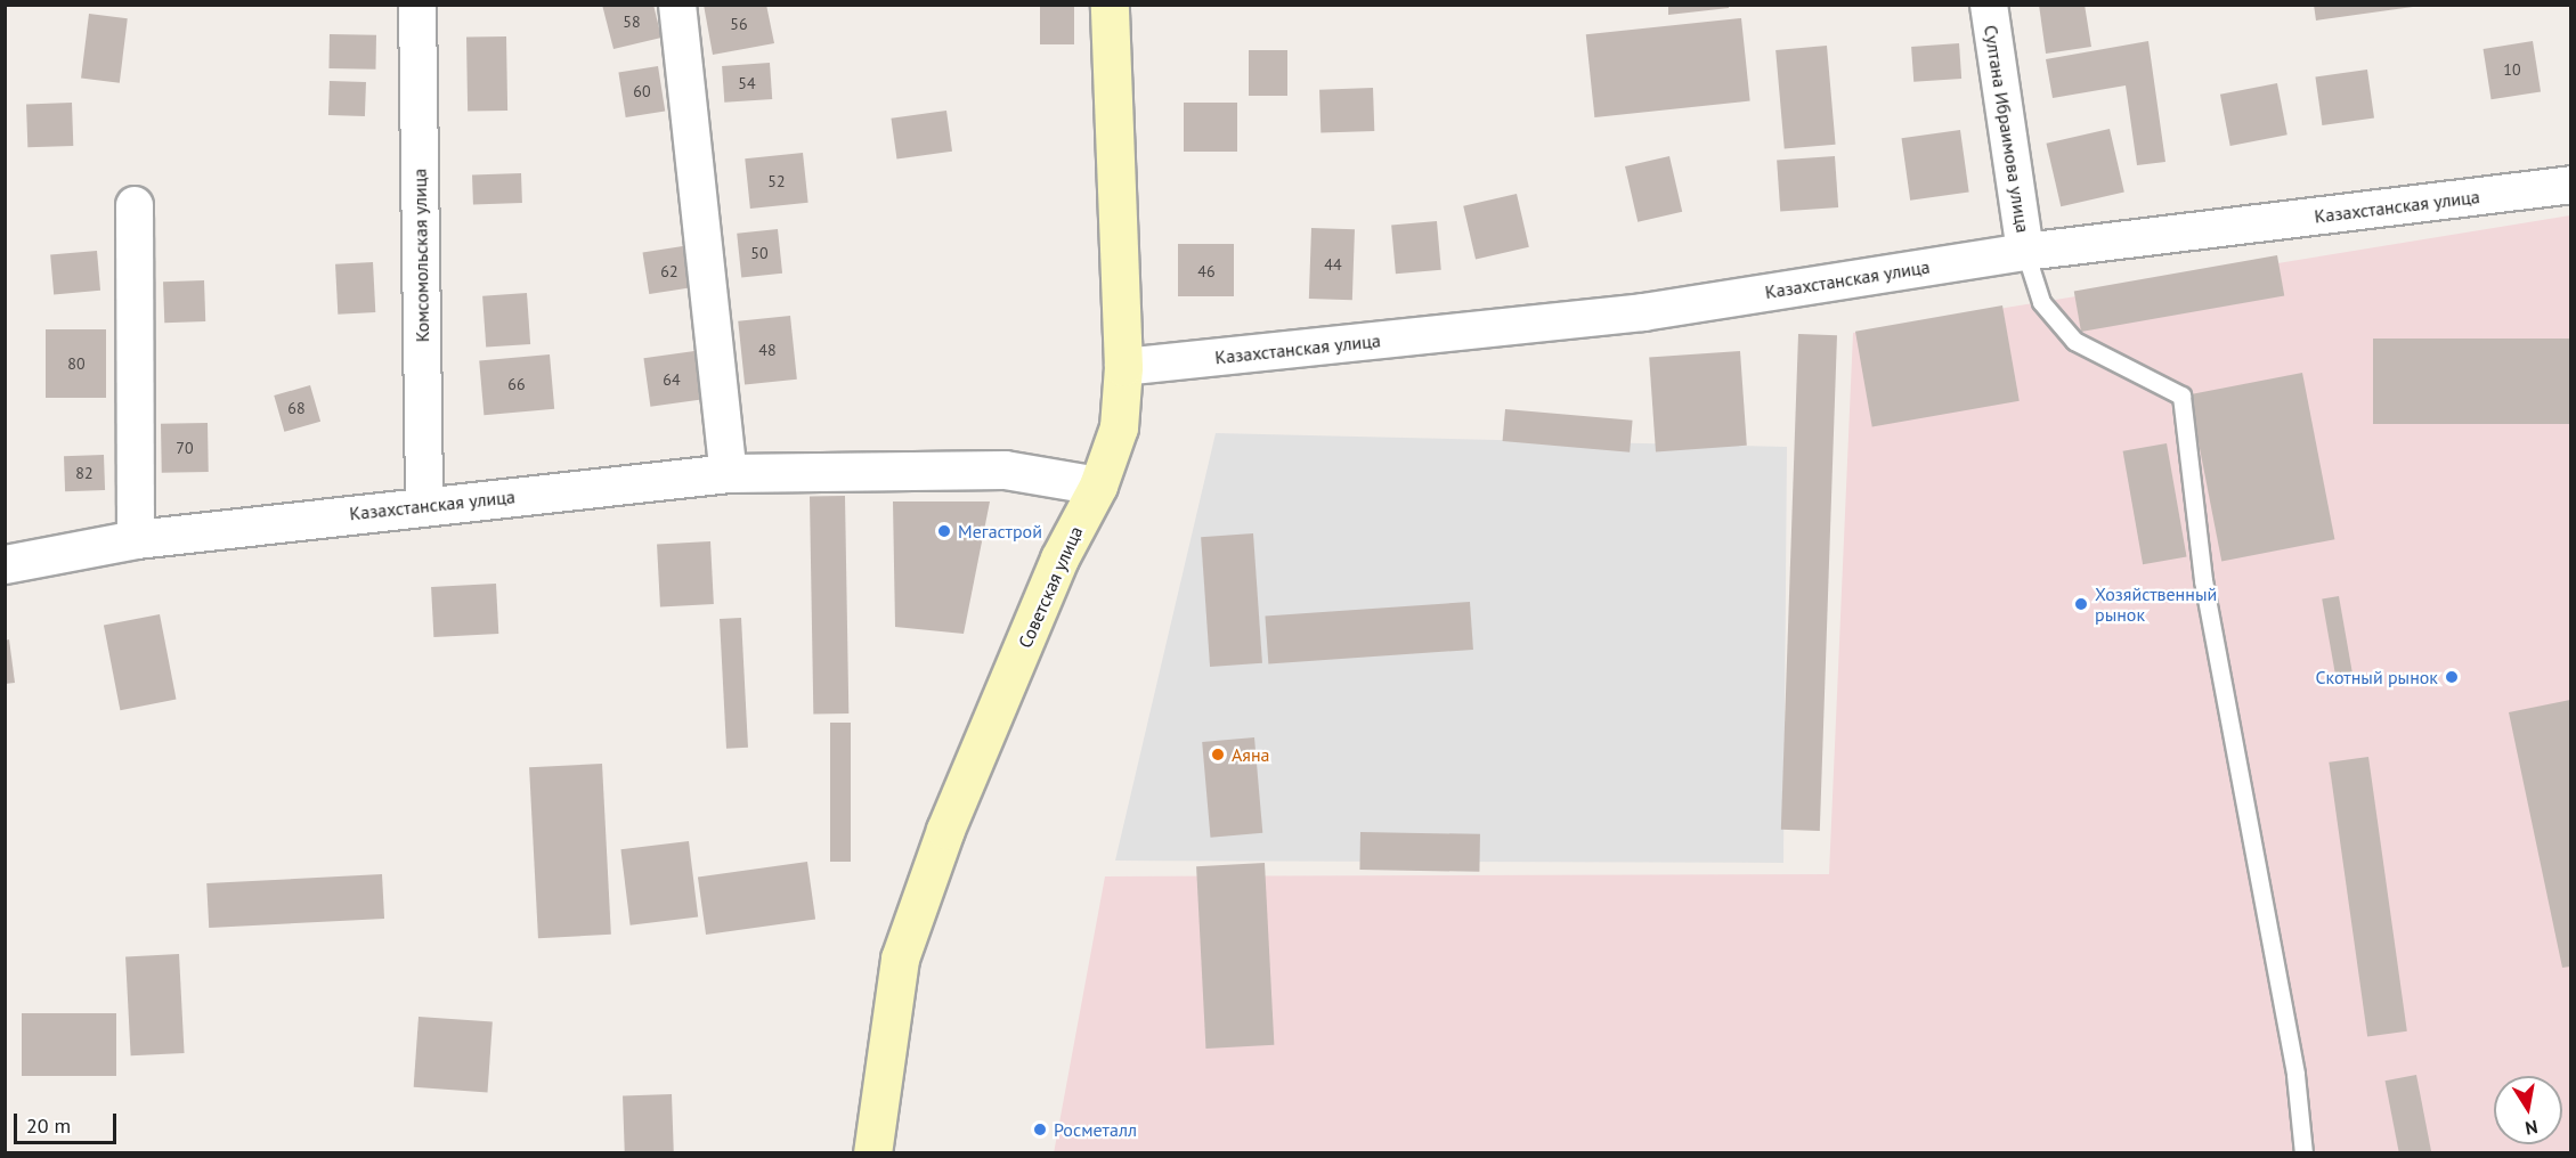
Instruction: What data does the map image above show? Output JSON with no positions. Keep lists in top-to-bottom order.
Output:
{
  "streets": {
    "main road": ["Советская улица"],
    "street": ["Султана Ибраимова улица", "Казахстанская улица", "Комсомольская улица"]
  },
  "crossings": [
    ["Султана Ибраимова улица", "Казахстанская улица"],
    ["Казахстанская улица", "Комсомольская улица"],
    ["Казахстанская улица", "Советская улица"]
  ],
  "places": [
    "Мегастрой",
    "Хозяйственный рынок",
    "Скотный рынок",
    "Аяна",
    "Росметалл"
  ],
  "house_numbers": [
    "58",
    "56",
    "10",
    "54",
    "60",
    "52",
    "50",
    "44",
    "62",
    "46",
    "48",
    "80",
    "64",
    "66",
    "68",
    "70",
    "82"
  ],
  "scale_bar": "20 m",
  "north": "bottom"
}
